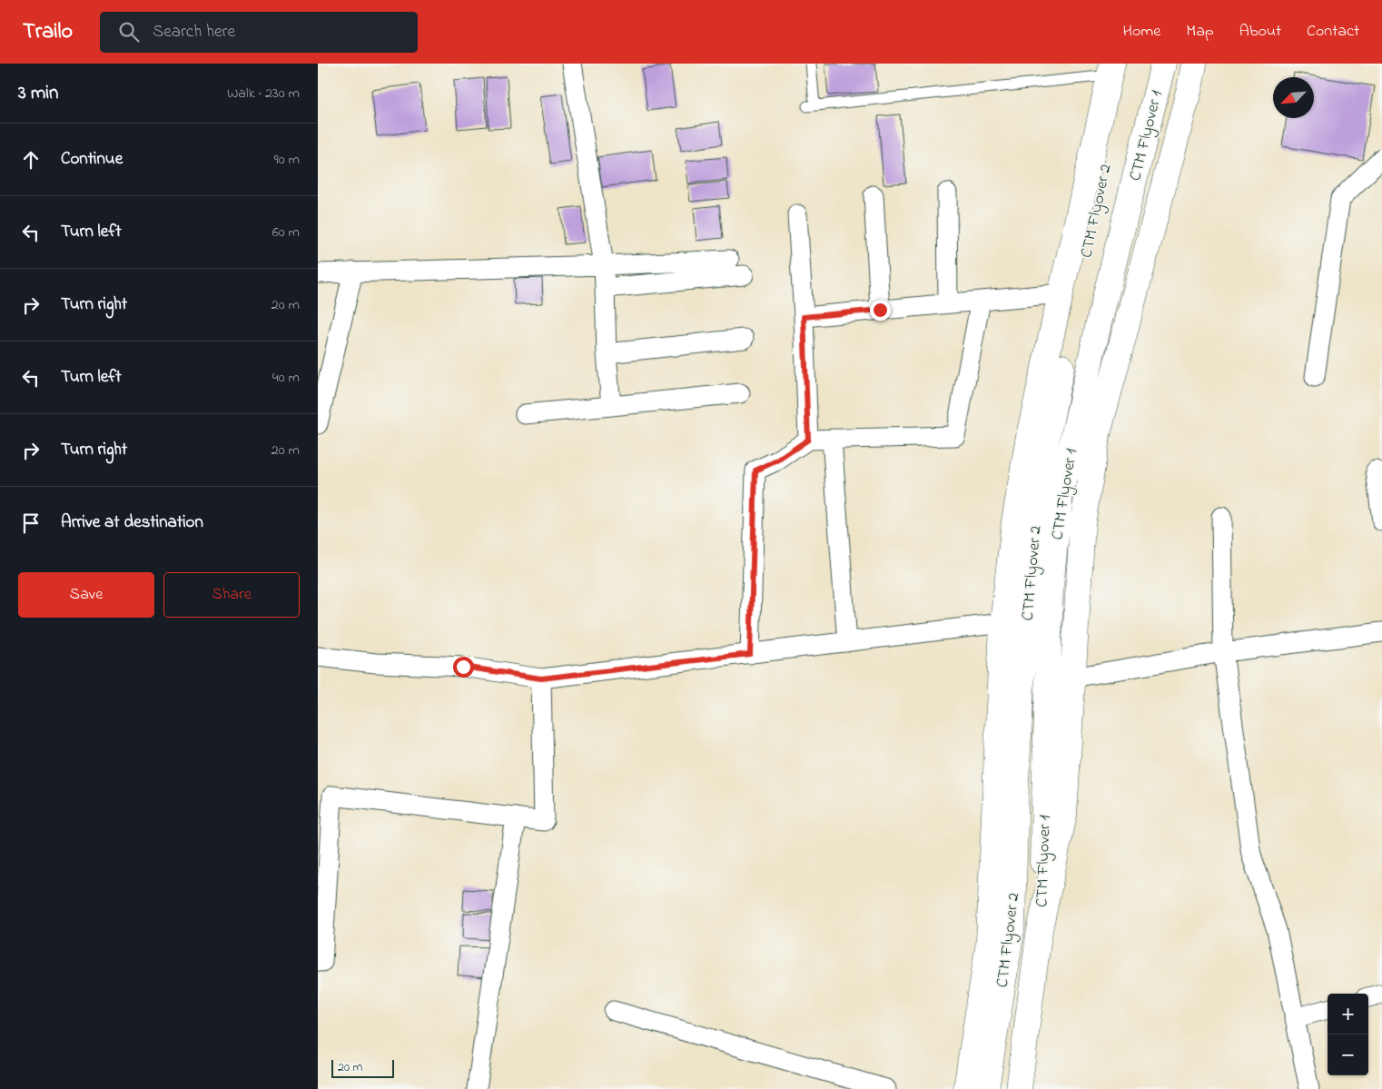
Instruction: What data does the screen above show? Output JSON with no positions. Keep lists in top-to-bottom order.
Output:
{
  "streets": {
    "main road": ["CTM Flyover 1", "CTM Flyover 2"]
  },
  "scale_bar": "20 m",
  "north": "bottom left",
  "page": {
    "header": "Trailo",
    "search": "Search here",
    "nav": [
      "Home",
      "Map",
      "About",
      "Contact"
    ],
    "heading": ["3 min", "Walk · 230 m"],
    "list": [
      ["Continue", "90 m"],
      ["Turn left", "60 m"],
      ["Turn right", "20 m"],
      ["Turn left", "40 m"],
      ["Turn right", "20 m"],
      "Arrive at destination"
    ],
    "buttons": ["Save", "Share"],
    "map_buttons": ["+", "−"],
    "scale": "20 m"
  }
}
